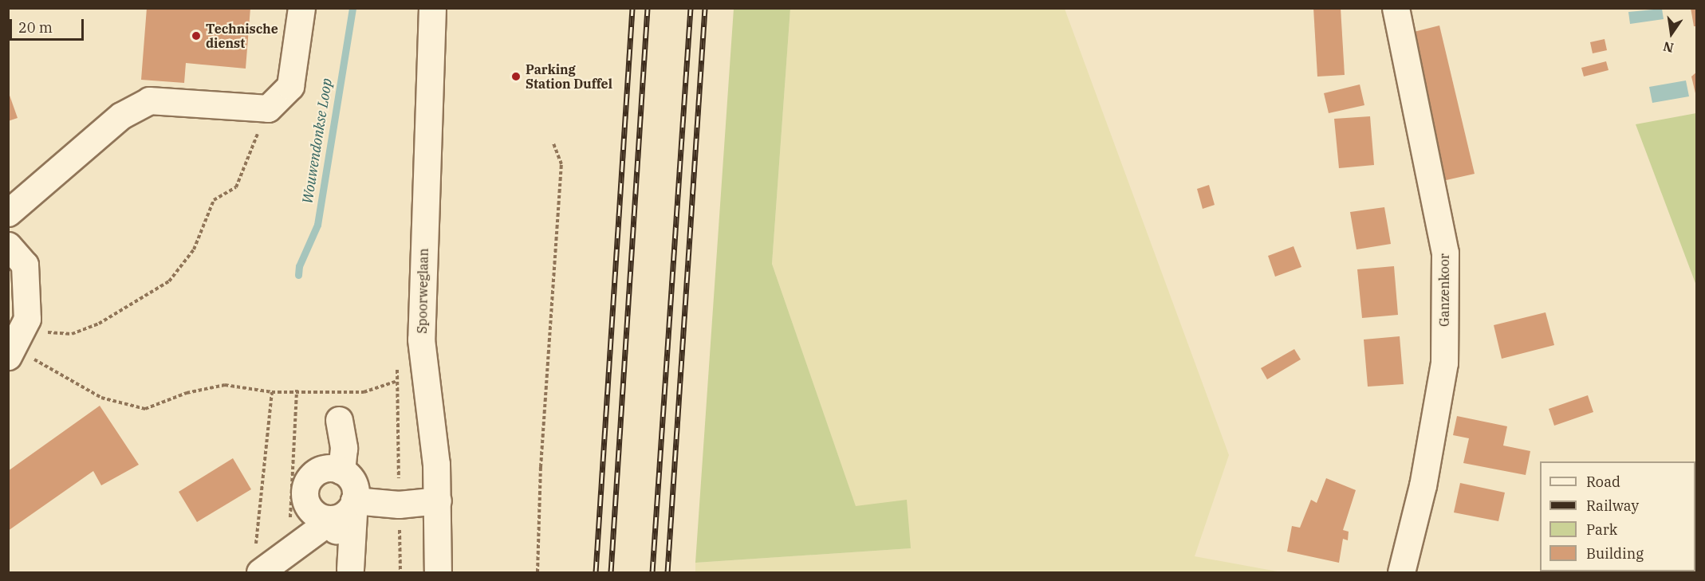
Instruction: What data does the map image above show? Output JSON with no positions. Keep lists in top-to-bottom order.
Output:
{
  "streets": {
    "street": ["Ganzenkoor", "Spoorweglaan"]
  },
  "water": ["Wouwendonkse Loop"],
  "places": ["Technische dienst", "Parking Station Duffel"],
  "legend": [
    "Road",
    "Railway",
    "Park",
    "Building"
  ],
  "scale_bar": "20 m",
  "north": "bottom"
}
